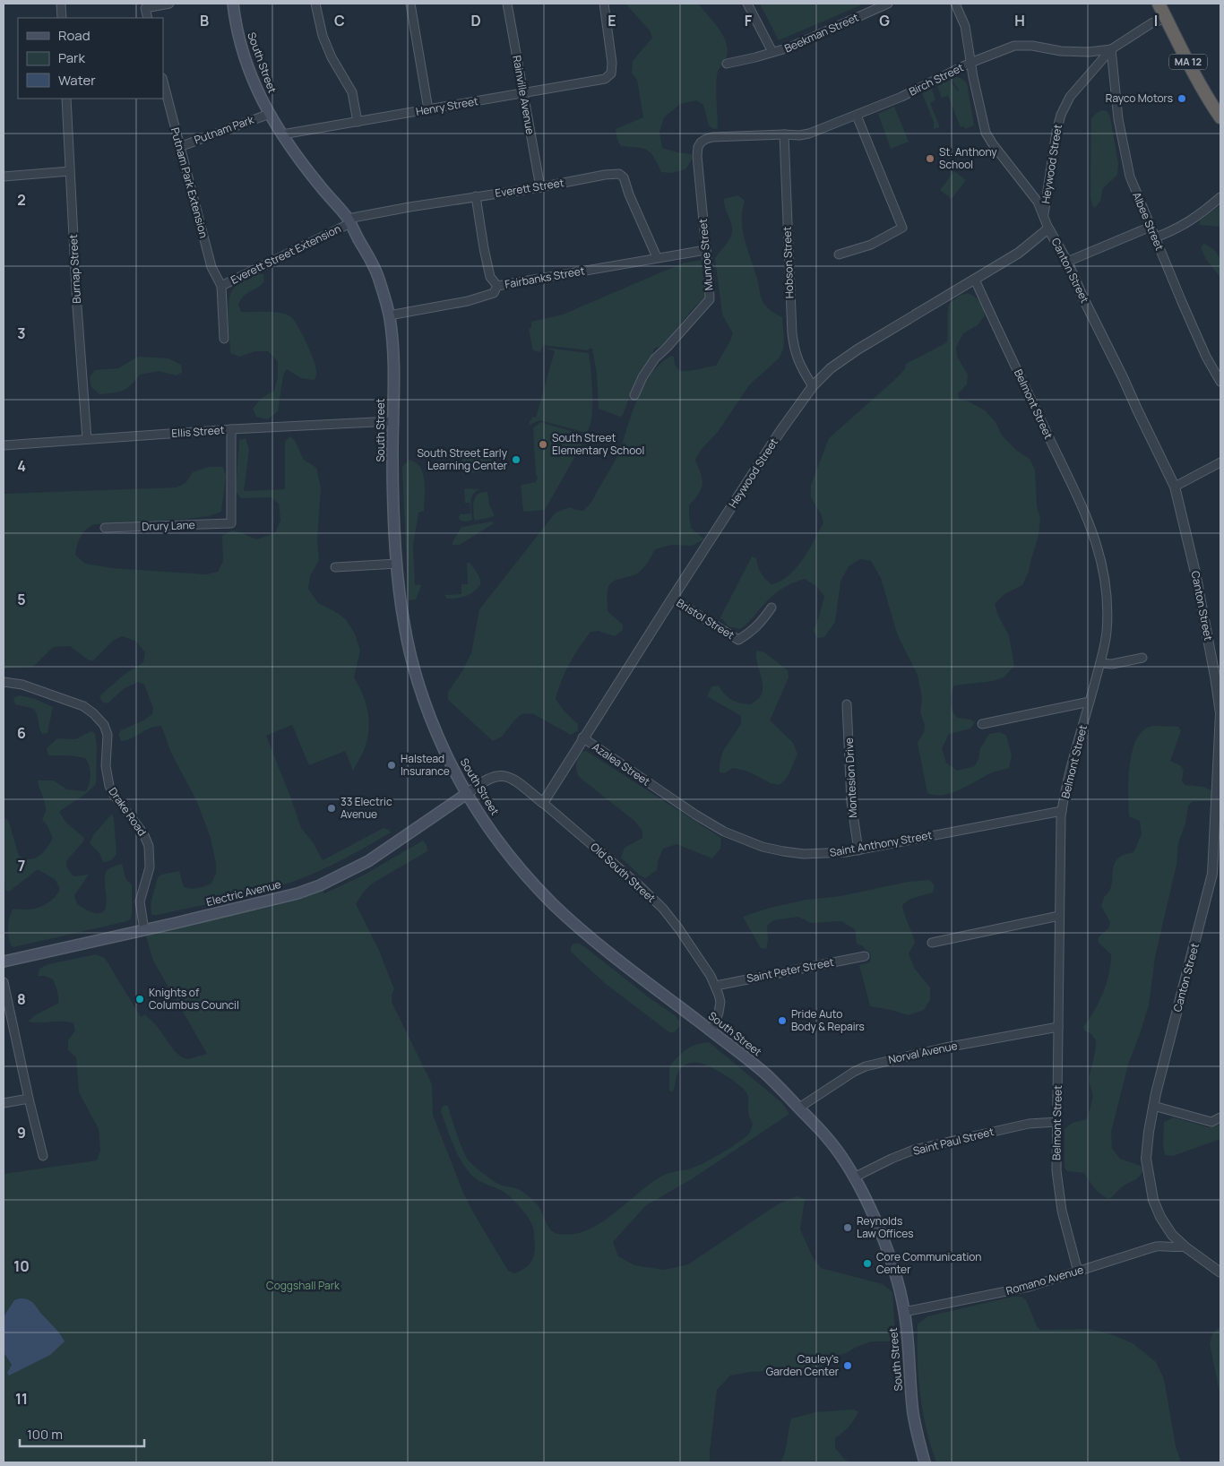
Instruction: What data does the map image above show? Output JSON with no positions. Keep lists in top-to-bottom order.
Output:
{
  "streets": {
    "highway": ["MA 12"],
    "main road": ["South Street", "Electric Avenue"],
    "street": [
      "Beekman Street",
      "Birch Street",
      "Rainville Avenue",
      "Henry Street",
      "Putnam Park",
      "Heywood Street",
      "Putnam Park Extension",
      "Everett Street",
      "Albee Street",
      "Everett Street Extension",
      "Munroe Street",
      "Hobson Street",
      "Burnap Street",
      "Canton Street",
      "Fairbanks Street",
      "Belmont Street",
      "Ellis Street",
      "Drury Lane",
      "Bristol Street",
      "Azalea Street",
      "Montesion Drive",
      "Drake Road",
      "Saint Anthony Street",
      "Old South Street",
      "Saint Peter Street",
      "Norval Avenue",
      "Saint Paul Street",
      "Romano Avenue"
    ]
  },
  "crossings": [
    ["MA 12", "Birch Street"],
    ["South Street", "Henry Street"],
    ["South Street", "Putnam Park"],
    ["South Street", "Everett Street"],
    ["South Street", "Everett Street Extension"],
    ["South Street", "Fairbanks Street"],
    ["South Street", "Ellis Street"],
    ["South Street", "Old South Street"],
    ["South Street", "Electric Avenue"],
    ["South Street", "Norval Avenue"],
    ["South Street", "Saint Paul Street"],
    ["South Street", "Romano Avenue"],
    ["Birch Street", "Heywood Street"],
    ["Birch Street", "Albee Street"],
    ["Birch Street", "Munroe Street"],
    ["Birch Street", "Hobson Street"],
    ["Rainville Avenue", "Henry Street"],
    ["Rainville Avenue", "Everett Street"],
    ["Putnam Park", "Putnam Park Extension"],
    ["Heywood Street", "Albee Street"],
    ["Heywood Street", "Hobson Street"],
    ["Heywood Street", "Canton Street"],
    ["Heywood Street", "Belmont Street"],
    ["Heywood Street", "Bristol Street"],
    ["Heywood Street", "Azalea Street"],
    ["Heywood Street", "Old South Street"],
    ["Putnam Park Extension", "Everett Street Extension"],
    ["Everett Street", "Everett Street Extension"],
    ["Everett Street", "Fairbanks Street"],
    ["Munroe Street", "Fairbanks Street"],
    ["Burnap Street", "Ellis Street"],
    ["Canton Street", "Romano Avenue"],
    ["Belmont Street", "Saint Anthony Street"],
    ["Belmont Street", "Norval Avenue"],
    ["Belmont Street", "Saint Paul Street"],
    ["Belmont Street", "Romano Avenue"],
    ["Ellis Street", "Drury Lane"],
    ["Azalea Street", "Saint Anthony Street"],
    ["Montesion Drive", "Saint Anthony Street"],
    ["Drake Road", "Electric Avenue"],
    ["Old South Street", "Electric Avenue"],
    ["Old South Street", "Saint Peter Street"]
  ],
  "parks": ["Coggshall Park"],
  "places": [
    "Rayco Motors",
    "St. Anthony School",
    "South Street Elementary School",
    "South Street Early Learning Center",
    "Halstead Insurance",
    "33 Electric Avenue",
    "Knights of Columbus Council",
    "Pride Auto Body & Repairs",
    "Reynolds Law Offices",
    "Core Communication Center",
    "Cauley's Garden Center"
  ],
  "legend": ["Road", "Park", "Water"],
  "scale_bar": "100 m",
  "grid": {
    "columns": [
      "B",
      "C",
      "D",
      "E",
      "F",
      "G",
      "H",
      "I"
    ],
    "rows": [
      "2",
      "3",
      "4",
      "5",
      "6",
      "7",
      "8",
      "9",
      "10",
      "11"
    ]
  }
}
